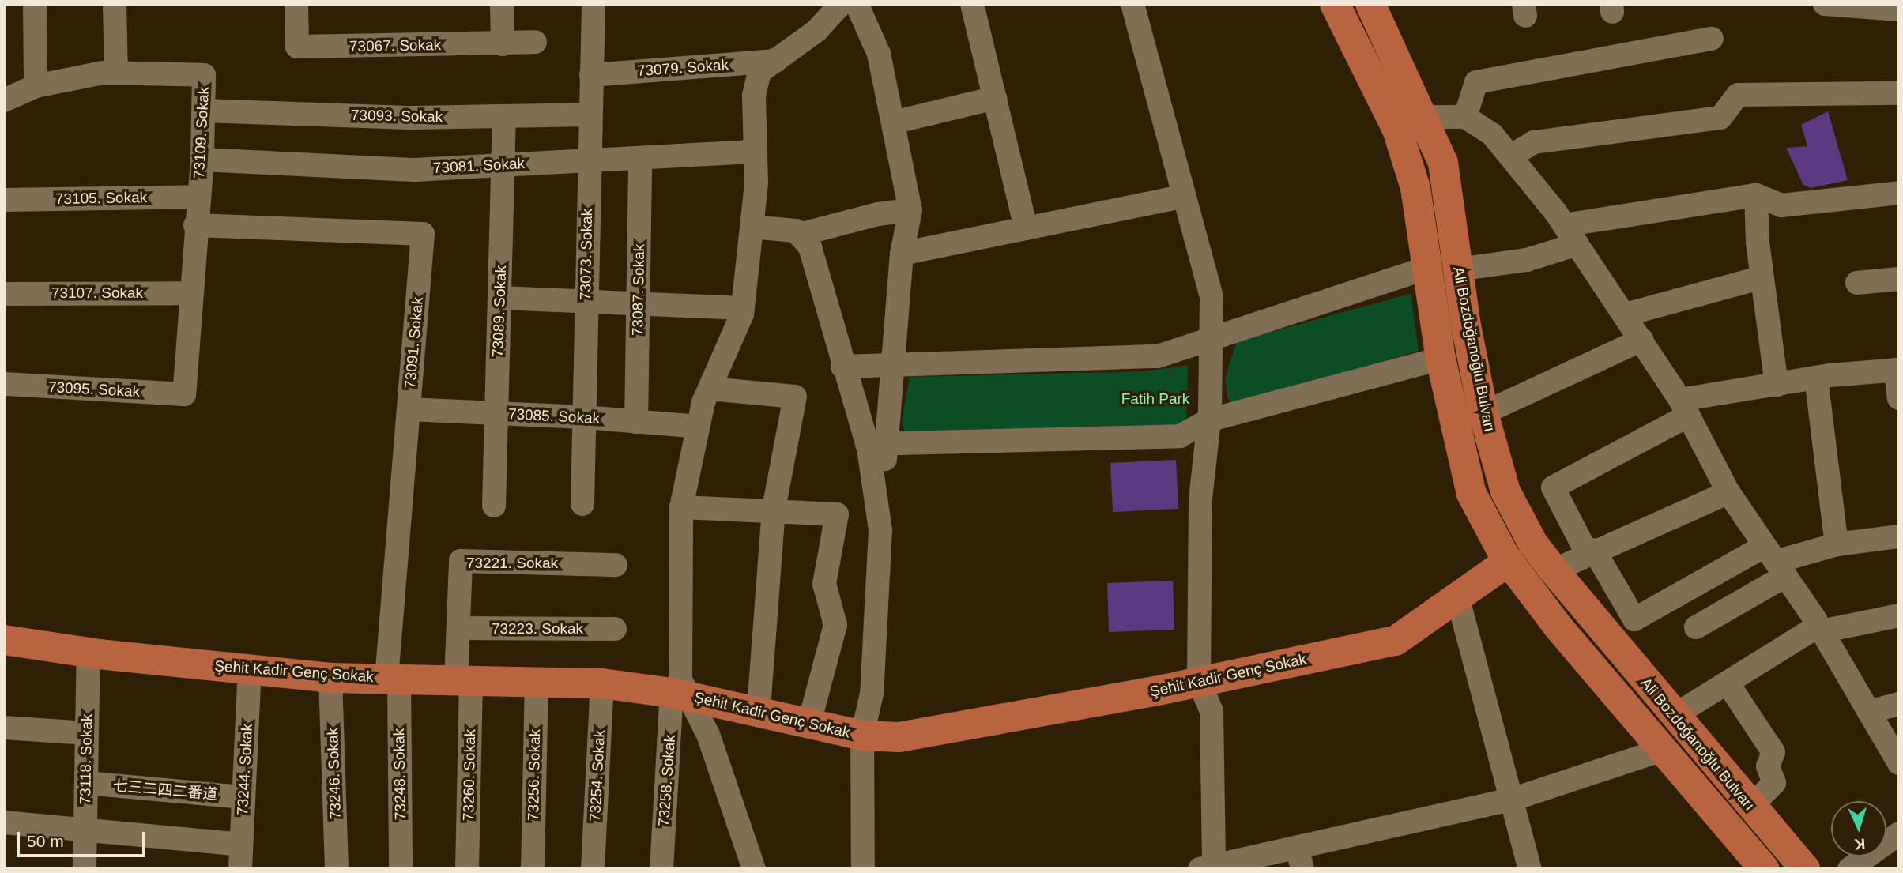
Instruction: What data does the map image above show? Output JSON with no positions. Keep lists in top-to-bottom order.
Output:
{
  "streets": {
    "main road": ["Ali Bozdoğanoğlu Bulvarı", "Şehit Kadir Genç Sokak"],
    "street": [
      "73067. Sokak",
      "73079. Sokak",
      "73093. Sokak",
      "73109. Sokak",
      "73081. Sokak",
      "73105. Sokak",
      "73073. Sokak",
      "73087. Sokak",
      "73107. Sokak",
      "73089. Sokak",
      "73091. Sokak",
      "73095. Sokak",
      "73085. Sokak",
      "73221. Sokak",
      "73223. Sokak",
      "73118. Sokak",
      "73244. Sokak",
      "73246. Sokak",
      "73248. Sokak",
      "73260. Sokak",
      "73256. Sokak",
      "73254. Sokak",
      "73258. Sokak",
      "七三二四二番道"
    ]
  },
  "crossings": [
    ["73079. Sokak", "73073. Sokak"],
    ["73093. Sokak", "73109. Sokak"],
    ["73093. Sokak", "73073. Sokak"],
    ["73093. Sokak", "73089. Sokak"],
    ["73109. Sokak", "73081. Sokak"],
    ["73109. Sokak", "73105. Sokak"],
    ["73109. Sokak", "73107. Sokak"],
    ["73109. Sokak", "73091. Sokak"],
    ["73109. Sokak", "73095. Sokak"],
    ["73081. Sokak", "73073. Sokak"],
    ["73081. Sokak", "73087. Sokak"],
    ["73081. Sokak", "73089. Sokak"],
    ["73073. Sokak", "73085. Sokak"],
    ["73087. Sokak", "73085. Sokak"],
    ["73089. Sokak", "73085. Sokak"],
    ["73091. Sokak", "73085. Sokak"],
    ["73091. Sokak", "Şehit Kadir Genç Sokak"],
    ["73091. Sokak", "73248. Sokak"],
    ["Ali Bozdoğanoğlu Bulvarı", "Şehit Kadir Genç Sokak"],
    ["73221. Sokak", "73223. Sokak"],
    ["73221. Sokak", "Şehit Kadir Genç Sokak"],
    ["73221. Sokak", "73260. Sokak"],
    ["Şehit Kadir Genç Sokak", "73118. Sokak"],
    ["Şehit Kadir Genç Sokak", "73244. Sokak"],
    ["Şehit Kadir Genç Sokak", "73246. Sokak"],
    ["Şehit Kadir Genç Sokak", "73248. Sokak"],
    ["Şehit Kadir Genç Sokak", "73260. Sokak"],
    ["Şehit Kadir Genç Sokak", "73256. Sokak"],
    ["Şehit Kadir Genç Sokak", "73254. Sokak"],
    ["Şehit Kadir Genç Sokak", "73258. Sokak"],
    ["73118. Sokak", "七三二四二番道"],
    ["73244. Sokak", "七三二四二番道"]
  ],
  "parks": ["Fatih Park"],
  "scale_bar": "50 m",
  "north": "bottom"
}
